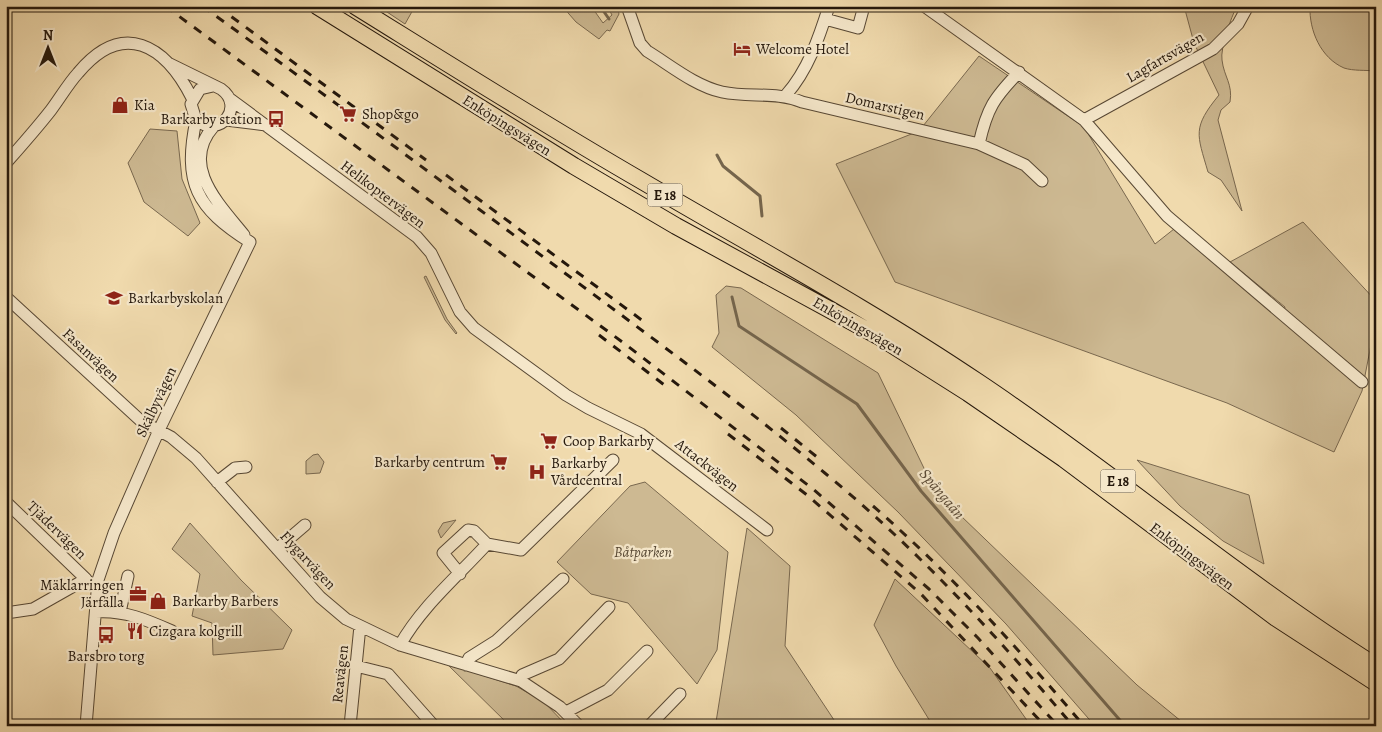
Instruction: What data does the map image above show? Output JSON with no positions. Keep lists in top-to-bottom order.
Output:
{
  "streets": {
    "highway": ["Enköpingsvägen", "E 18"],
    "street": [
      "Lagfartsvägen",
      "Domarstigen",
      "Helikoptervägen",
      "Fasanvägen",
      "Skälbyvägen",
      "Attackvägen",
      "Tjädervägen",
      "Flygarvägen",
      "Reavägen"
    ]
  },
  "crossings": [
    ["Helikoptervägen", "Attackvägen"],
    ["Fasanvägen", "Skälbyvägen"],
    ["Fasanvägen", "Flygarvägen"],
    ["Skälbyvägen", "Tjädervägen"],
    ["Skälbyvägen", "Flygarvägen"],
    ["Flygarvägen", "Reavägen"]
  ],
  "water": ["Spångaån"],
  "parks": ["Båtparken"],
  "places": {
    "hotel": ["Welcome Hotel"],
    "shop": ["Kia", "Barkarby Barbers"],
    "supermarket": ["Shop&go", "Coop Barkarby", "Barkarby centrum"],
    "bus stop": ["Barkarby station", "Barsbro torg"],
    "school or university": ["Barkarbyskolan"],
    "hospital": ["Barkarby Vårdcentral"],
    "office": ["Mäklarringen Järfälla"],
    "restaurant": ["Cizgara kolgrill"]
  },
  "north": "top"
}
